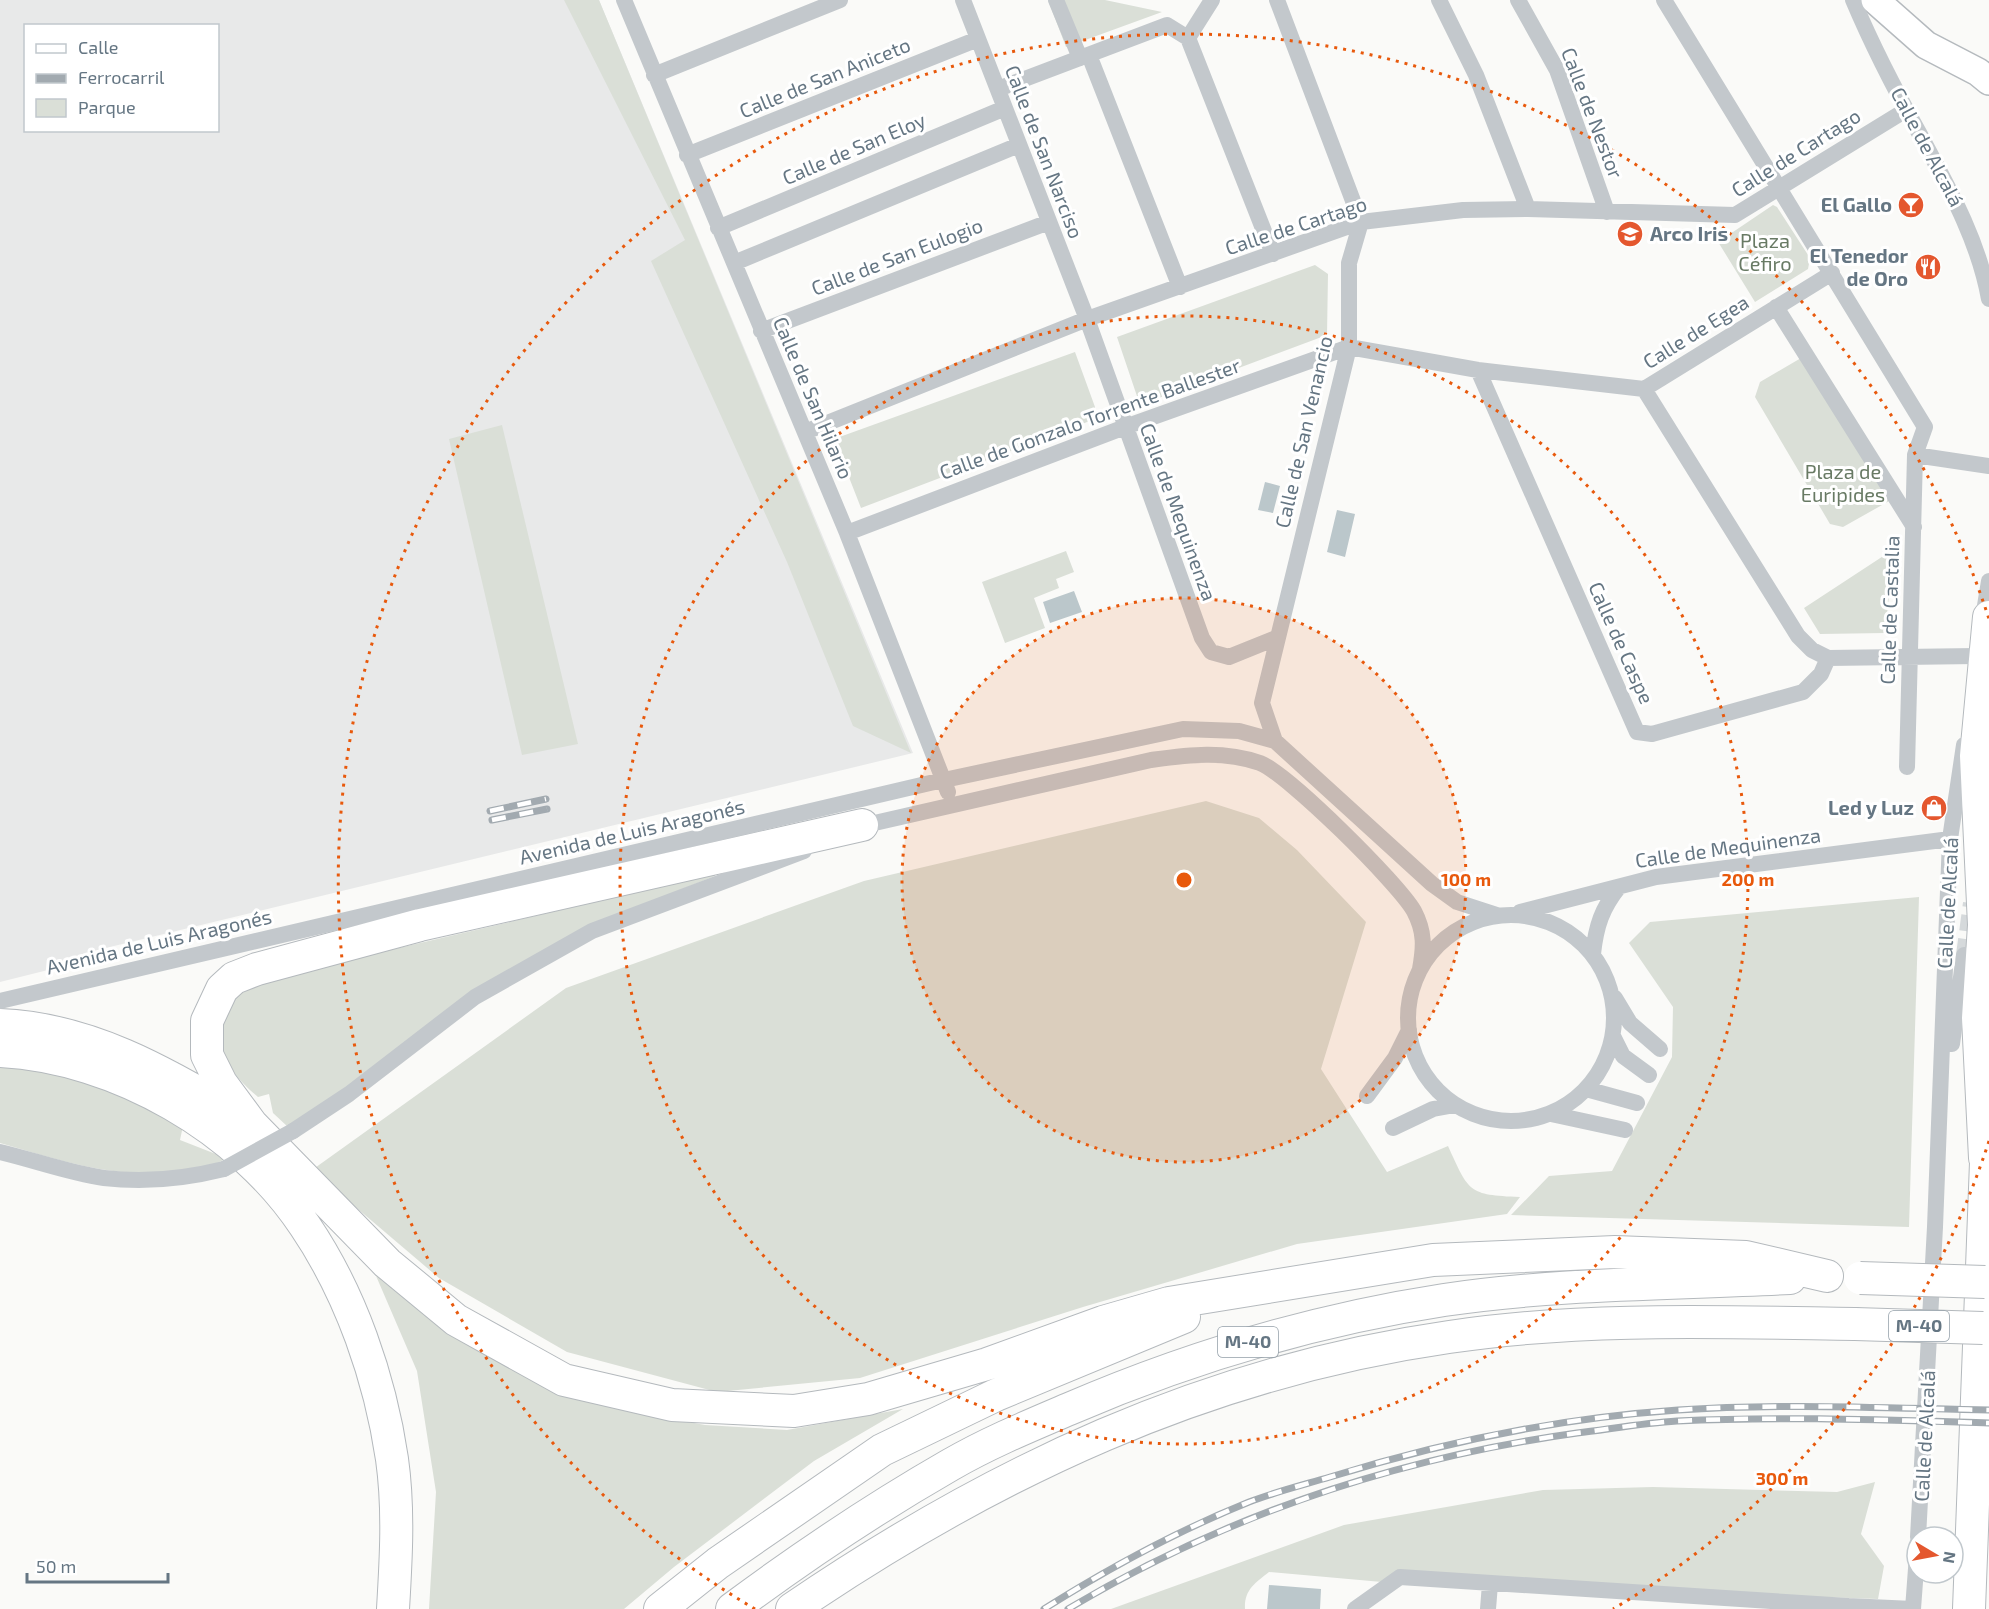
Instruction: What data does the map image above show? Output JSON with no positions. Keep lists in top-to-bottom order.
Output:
{
  "streets": {
    "highway": ["M-40"],
    "street": [
      "Calle de San Aniceto",
      "Calle de Nestor",
      "Calle de Alcalá",
      "Calle de San Eloy",
      "Calle de San Narciso",
      "Calle de Cartago",
      "Calle de San Eulogio",
      "Calle de Egea",
      "Calle de San Hilario",
      "Calle de Gonzalo Torrente Ballester",
      "Calle de San Venancio",
      "Calle de Mequinenza",
      "Calle de Castalia",
      "Calle de Caspe",
      "Avenida de Luis Aragonés"
    ]
  },
  "crossings": [
    ["Calle de San Aniceto", "Calle de San Narciso"],
    ["Calle de San Aniceto", "Calle de San Hilario"],
    ["Calle de Nestor", "Calle de Cartago"],
    ["Calle de Alcalá", "Calle de Cartago"],
    ["Calle de Alcalá", "Calle de Mequinenza"],
    ["Calle de San Eloy", "Calle de San Narciso"],
    ["Calle de San Eloy", "Calle de San Hilario"],
    ["Calle de San Narciso", "Calle de Cartago"],
    ["Calle de San Narciso", "Calle de San Eulogio"],
    ["Calle de San Narciso", "Calle de Mequinenza"],
    ["Calle de Cartago", "Calle de San Hilario"],
    ["Calle de Cartago", "Calle de San Venancio"],
    ["Calle de Cartago", "Calle de Mequinenza"],
    ["Calle de San Eulogio", "Calle de San Hilario"],
    ["Calle de Egea", "Calle de Castalia"],
    ["Calle de San Hilario", "Calle de Gonzalo Torrente Ballester"],
    ["Calle de San Hilario", "Avenida de Luis Aragonés"],
    ["Calle de Gonzalo Torrente Ballester", "Calle de San Venancio"],
    ["Calle de Gonzalo Torrente Ballester", "Calle de Mequinenza"],
    ["Calle de San Venancio", "Calle de Mequinenza"],
    ["Calle de San Venancio", "Avenida de Luis Aragonés"]
  ],
  "parks": ["Plaza Céfiro", "Plaza de Euripides"],
  "places": {
    "bar": ["El Gallo"],
    "school or university": ["Arco Iris"],
    "restaurant": ["El Tenedor de Oro"],
    "shop": ["Led y Luz"]
  },
  "legend": ["Calle", "Ferrocarril", "Parque"],
  "scale_bar": "50 m",
  "north": "right",
  "rings": ["100 m", "200 m", "300 m"]
}
